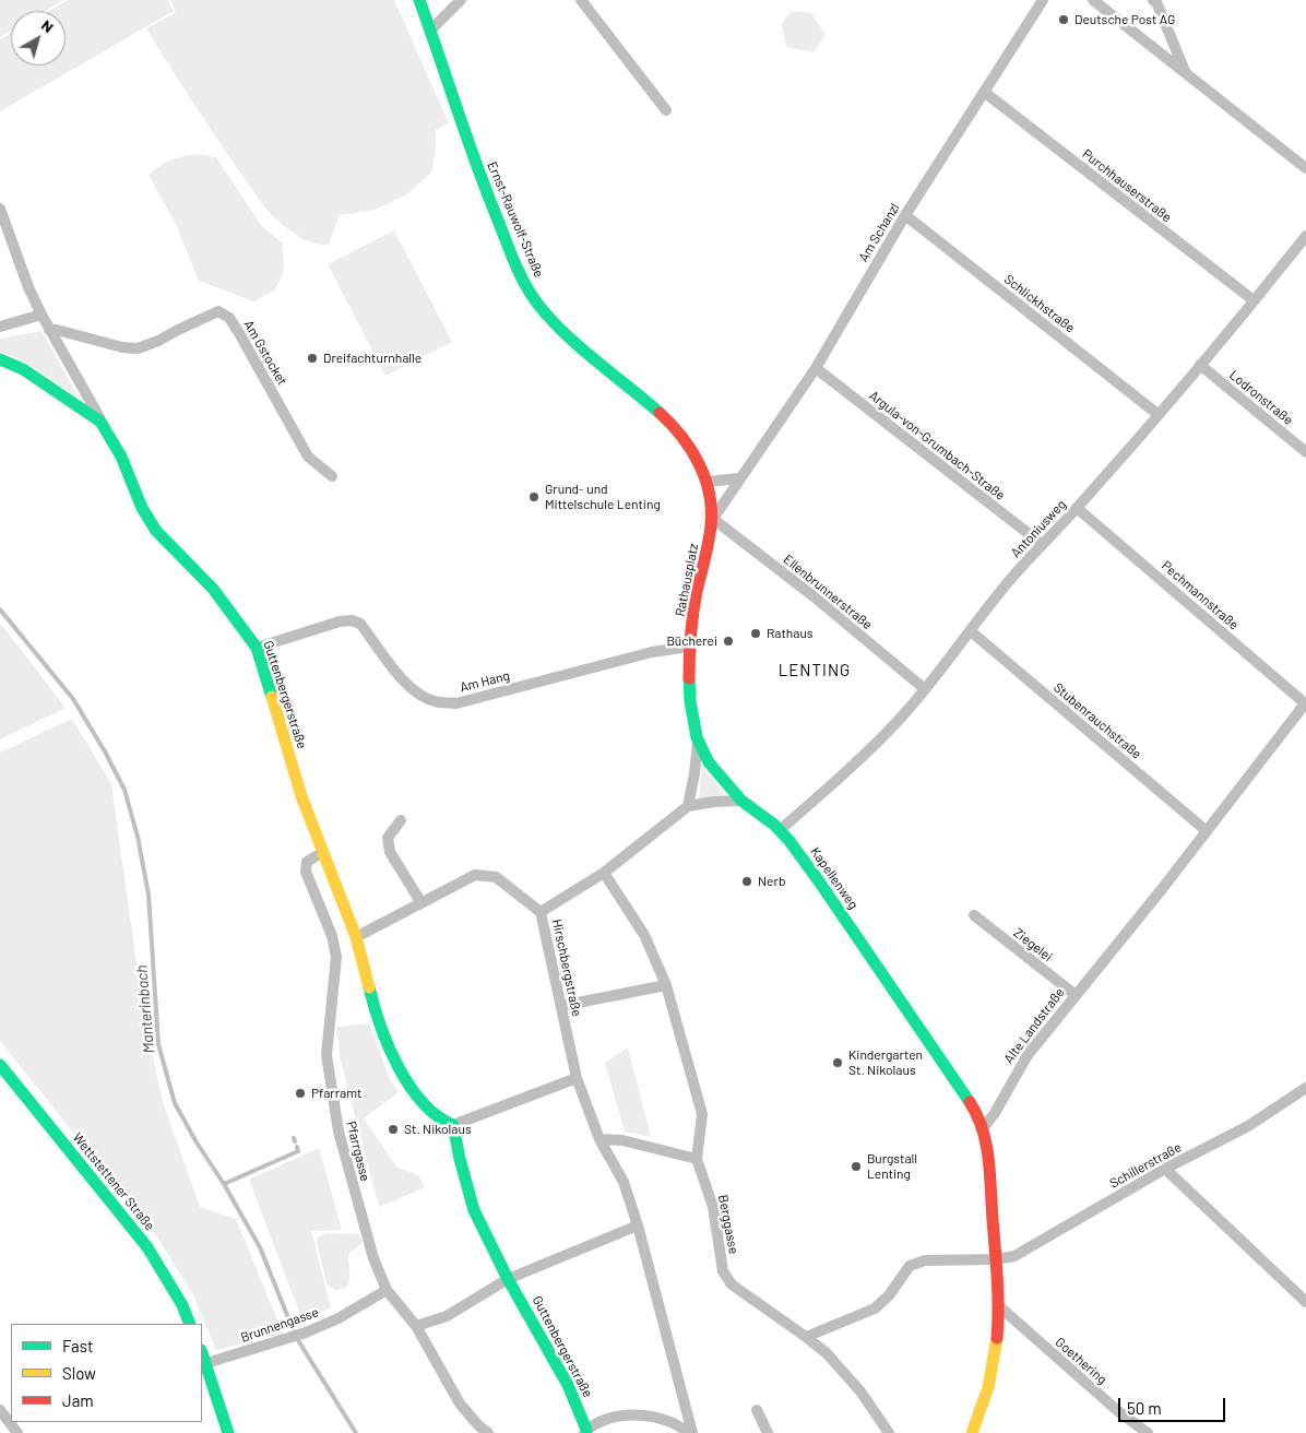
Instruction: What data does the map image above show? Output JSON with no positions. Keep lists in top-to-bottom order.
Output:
{
  "streets": {
    "street": [
      "Purchhauserstraße",
      "Ernst-Rauwolf-Straße",
      "Am Schanzl",
      "Schlickhstraße",
      "Am Gstocket",
      "Lodronstraße",
      "Argula-von-Grumbach-Straße",
      "Antoniusweg",
      "Rathausplatz",
      "Ellenbrunnerstraße",
      "Pechmannstraße",
      "Am Hang",
      "Guttenbergerstraße",
      "Stubenrauchstraße",
      "Kapellenweg",
      "Ziegelei",
      "Hirschbergstraße",
      "Alte Landstraße",
      "Pfarrgasse",
      "Schillerstraße",
      "Wettstettener Straße",
      "Berggasse",
      "Brunnengasse",
      "Goethering"
    ]
  },
  "crossings": [
    ["Purchhauserstraße", "Am Schanzl"],
    ["Purchhauserstraße", "Antoniusweg"],
    ["Ernst-Rauwolf-Straße", "Am Schanzl"],
    ["Ernst-Rauwolf-Straße", "Rathausplatz"],
    ["Ernst-Rauwolf-Straße", "Ellenbrunnerstraße"],
    ["Am Schanzl", "Schlickhstraße"],
    ["Am Schanzl", "Argula-von-Grumbach-Straße"],
    ["Am Schanzl", "Rathausplatz"],
    ["Am Schanzl", "Ellenbrunnerstraße"],
    ["Schlickhstraße", "Antoniusweg"],
    ["Lodronstraße", "Antoniusweg"],
    ["Argula-von-Grumbach-Straße", "Antoniusweg"],
    ["Antoniusweg", "Ellenbrunnerstraße"],
    ["Antoniusweg", "Pechmannstraße"],
    ["Antoniusweg", "Stubenrauchstraße"],
    ["Antoniusweg", "Kapellenweg"],
    ["Rathausplatz", "Ellenbrunnerstraße"],
    ["Rathausplatz", "Am Hang"],
    ["Rathausplatz", "Kapellenweg"],
    ["Pechmannstraße", "Alte Landstraße"],
    ["Am Hang", "Guttenbergerstraße"],
    ["Am Hang", "Kapellenweg"],
    ["Guttenbergerstraße", "Pfarrgasse"],
    ["Stubenrauchstraße", "Alte Landstraße"],
    ["Kapellenweg", "Hirschbergstraße"],
    ["Kapellenweg", "Alte Landstraße"],
    ["Ziegelei", "Alte Landstraße"],
    ["Hirschbergstraße", "Berggasse"],
    ["Pfarrgasse", "Brunnengasse"]
  ],
  "districts": ["LENTING"],
  "water": ["Manterinbach"],
  "places": [
    "Deutsche Post AG",
    "Dreifachturnhalle",
    "Grund- und Mittelschule Lenting",
    "Rathaus",
    "Bücherei",
    "Nerb",
    "Kindergarten St. Nikolaus",
    "Pfarramt",
    "St. Nikolaus",
    "Burgstall Lenting"
  ],
  "legend": ["Fast", "Slow", "Jam"],
  "scale_bar": "50 m",
  "north": "top right"
}
